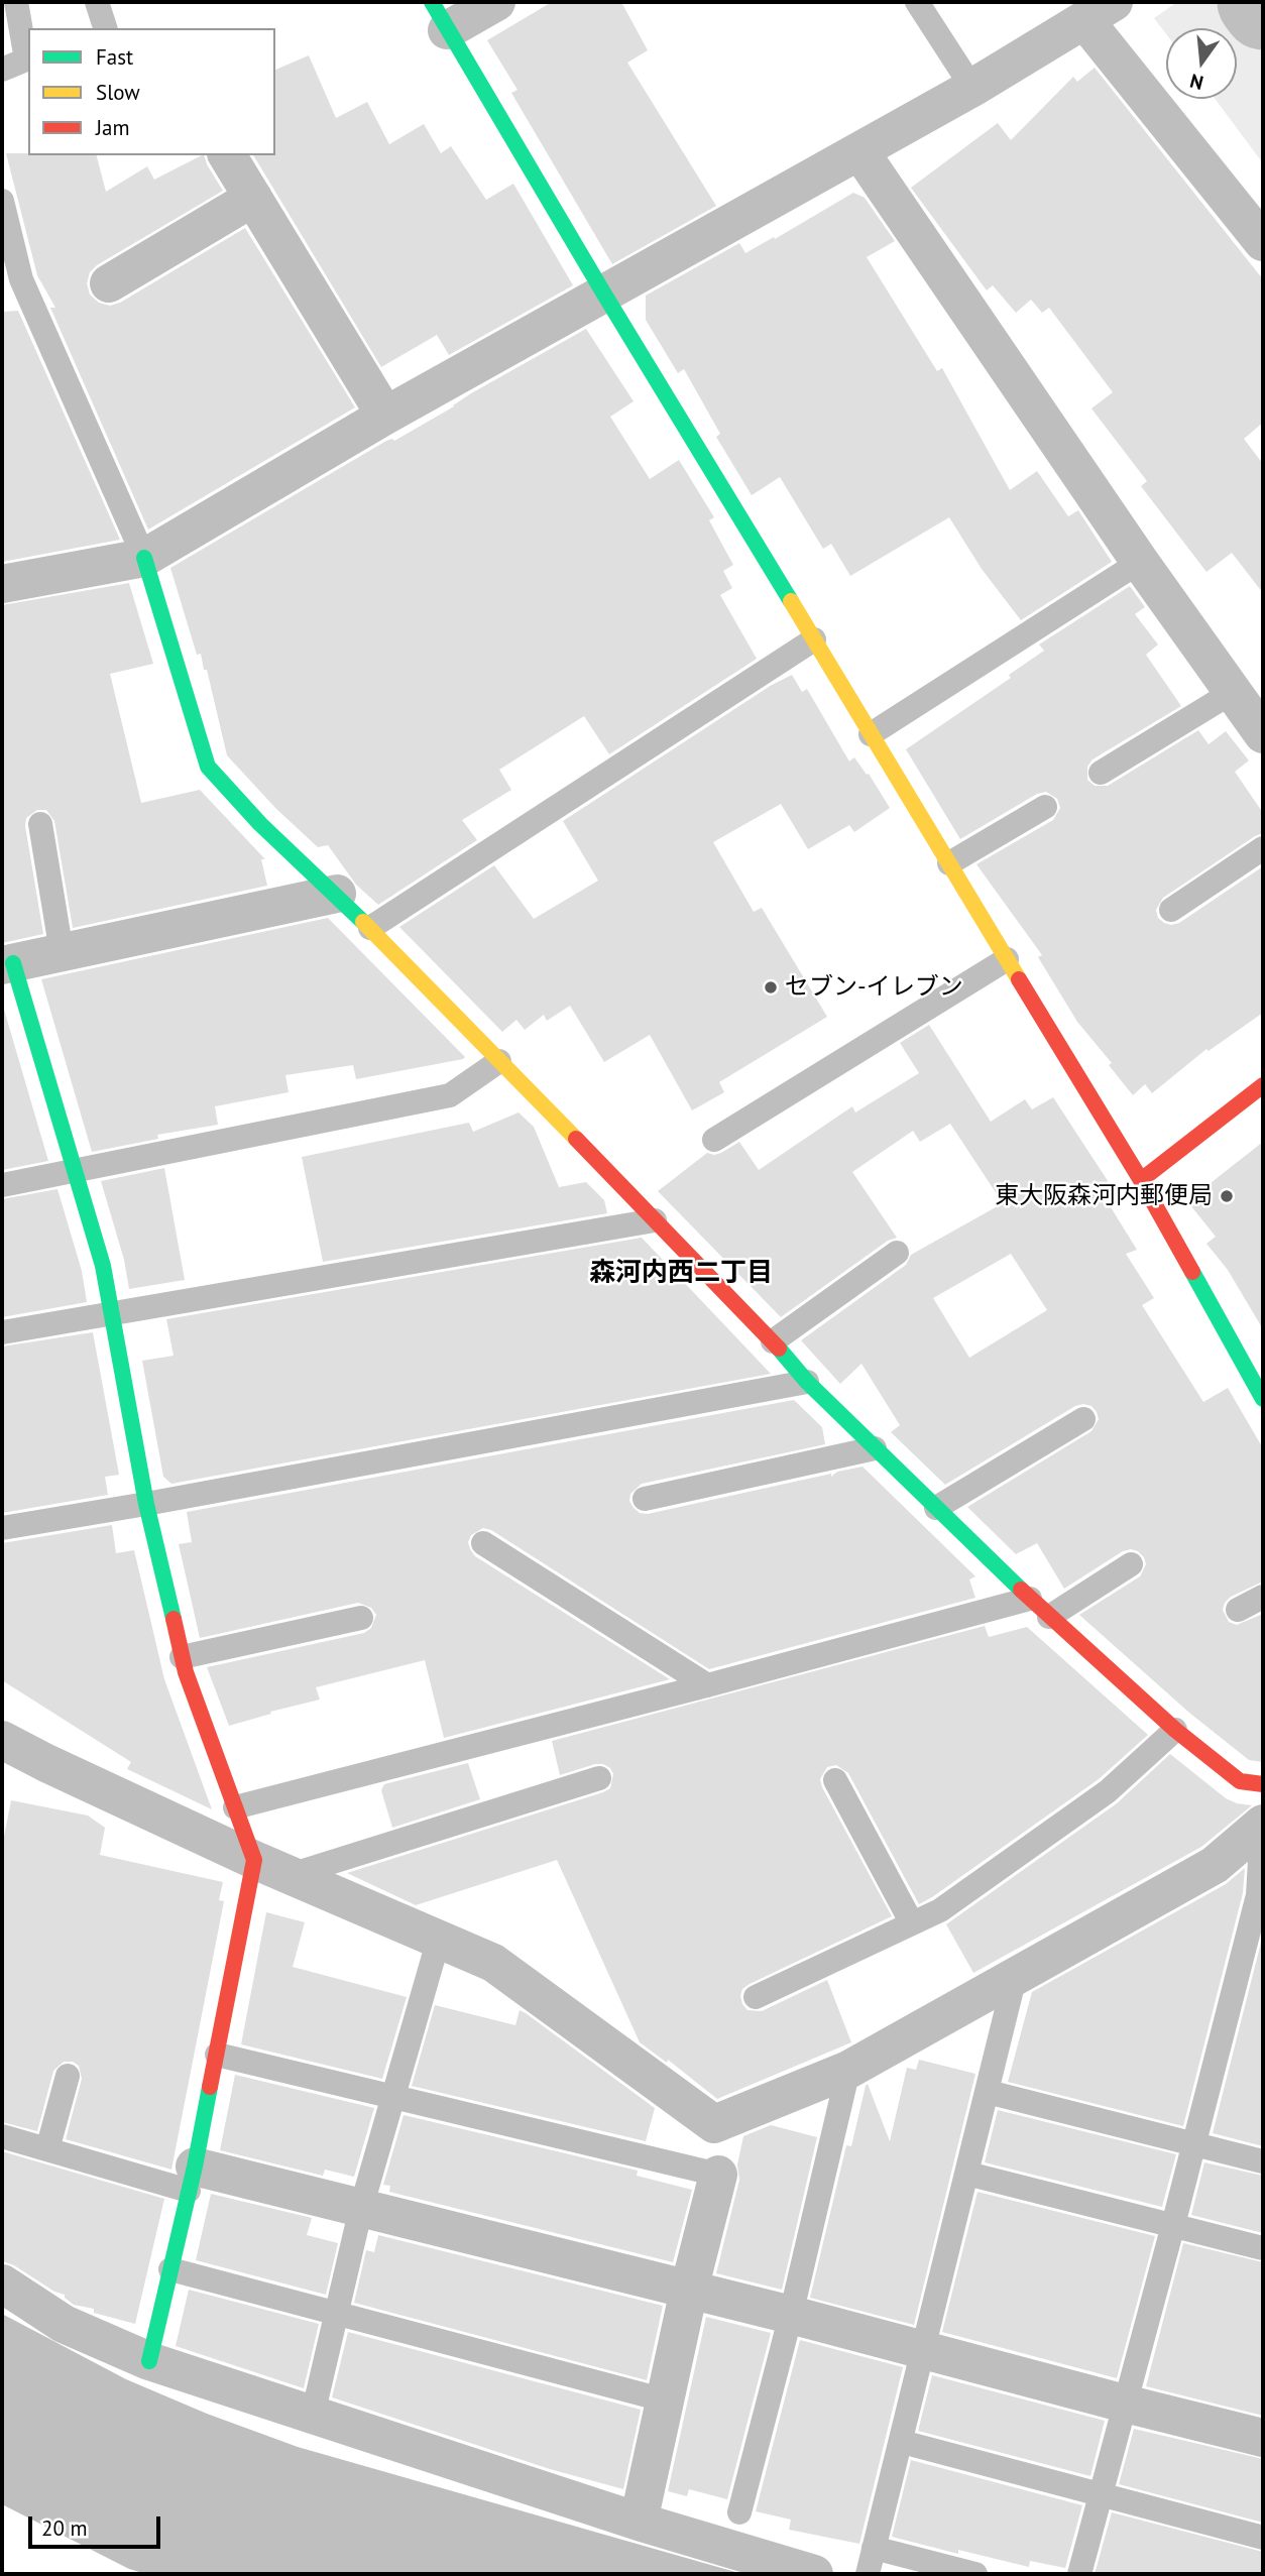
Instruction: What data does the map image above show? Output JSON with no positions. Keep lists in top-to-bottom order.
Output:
{
  "districts": ["森河内西二丁目"],
  "places": ["セブン-イレブン", "東大阪森河内郵便局"],
  "legend": ["Fast", "Slow", "Jam"],
  "scale_bar": "20 m",
  "north": "bottom"
}
